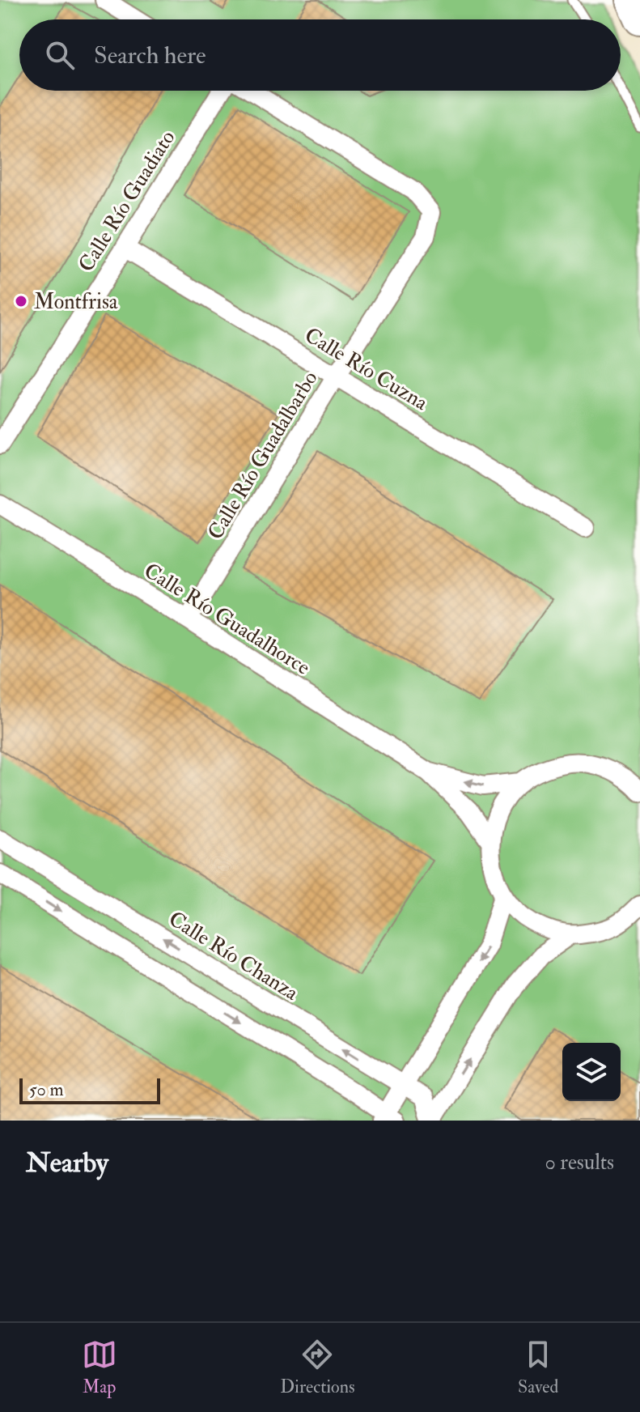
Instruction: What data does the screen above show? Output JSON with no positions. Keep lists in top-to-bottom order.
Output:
{
  "streets": {
    "street": [
      "Calle Río Guadiato",
      "Calle Río Cuzna",
      "Calle Río Guadalbarbo",
      "Calle Río Guadalhorce",
      "Calle Río Chanza"
    ]
  },
  "crossings": [
    ["Calle Río Guadiato", "Calle Río Cuzna"],
    ["Calle Río Cuzna", "Calle Río Guadalbarbo"],
    ["Calle Río Guadalbarbo", "Calle Río Guadalhorce"]
  ],
  "places": ["Montfrisa"],
  "scale_bar": "50 m",
  "page": {
    "search": "Search here",
    "scale": "50 m",
    "heading": ["Nearby", "0 results"],
    "nav": ["Map", "Directions", "Saved"]
  }
}
